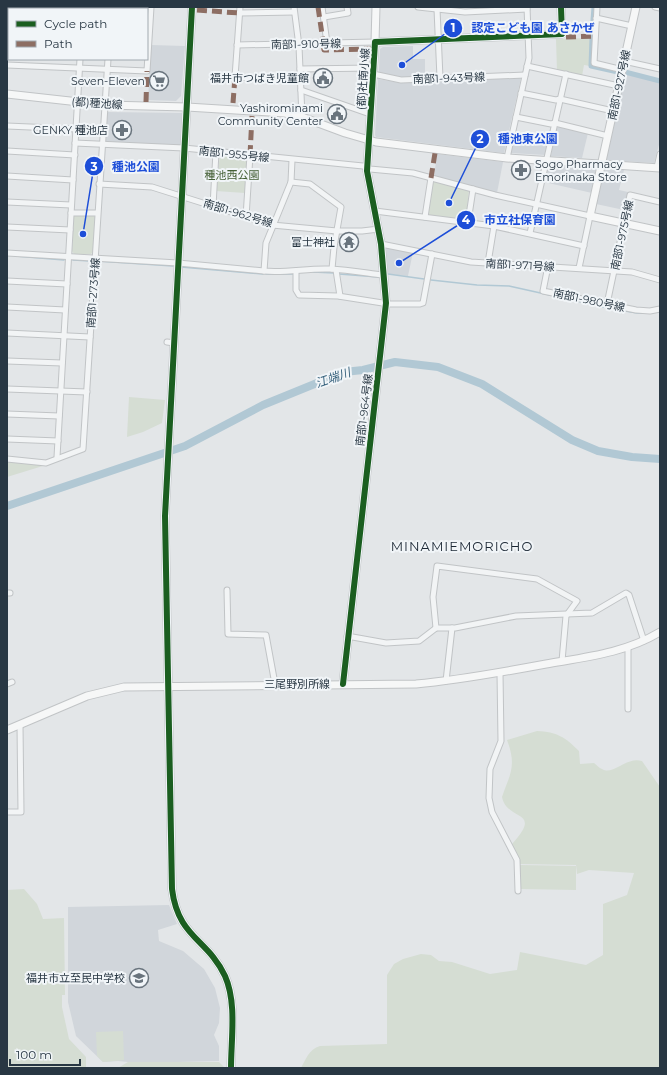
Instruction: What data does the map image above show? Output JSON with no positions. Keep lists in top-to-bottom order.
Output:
{
  "streets": {
    "street": [
      "南部1-910号線",
      "南部1-943号線",
      "(都)社南小線",
      "南部1-927号線",
      "(都)種池線",
      "南部1-955号線",
      "南部1-962号線",
      "南部1-975号線",
      "南部1-971号線",
      "南部1-273号線",
      "南部1-980号線",
      "南部1-964号線",
      "三尾野別所線"
    ]
  },
  "crossings": [
    ["南部1-910号線", "(都)社南小線"],
    ["南部1-943号線", "(都)社南小線"],
    ["(都)社南小線", "(都)種池線"],
    ["(都)社南小線", "南部1-964号線"],
    ["南部1-927号線", "(都)種池線"],
    ["南部1-927号線", "南部1-955号線"],
    ["(都)種池線", "南部1-273号線"],
    ["(都)種池線", "南部1-964号線"],
    ["南部1-955号線", "南部1-273号線"],
    ["南部1-955号線", "南部1-964号線"],
    ["南部1-962号線", "南部1-273号線"],
    ["南部1-962号線", "南部1-964号線"],
    ["南部1-975号線", "南部1-971号線"],
    ["南部1-975号線", "南部1-980号線"],
    ["南部1-971号線", "南部1-980号線"],
    ["南部1-971号線", "南部1-964号線"],
    ["南部1-964号線", "三尾野別所線"]
  ],
  "districts": ["MINAMIEMORICHO"],
  "water": ["江端川"],
  "parks": ["種池西公園"],
  "places": {
    "other": [
      "認定こども園 あさかぜ",
      "種池東公園",
      "種池公園",
      "市立社保育園"
    ],
    "public building": ["福井市つばき児童館", "Yashirominami Community Center"],
    "supermarket": ["Seven-Eleven"],
    "pharmacy": ["GENKY 種池店", "Sogo Pharmacy Emorinaka Store"],
    "temple": ["富士神社"],
    "school or university": ["福井市立至民中学校"]
  },
  "legend": ["Cycle path", "Path"],
  "scale_bar": "100 m"
}
